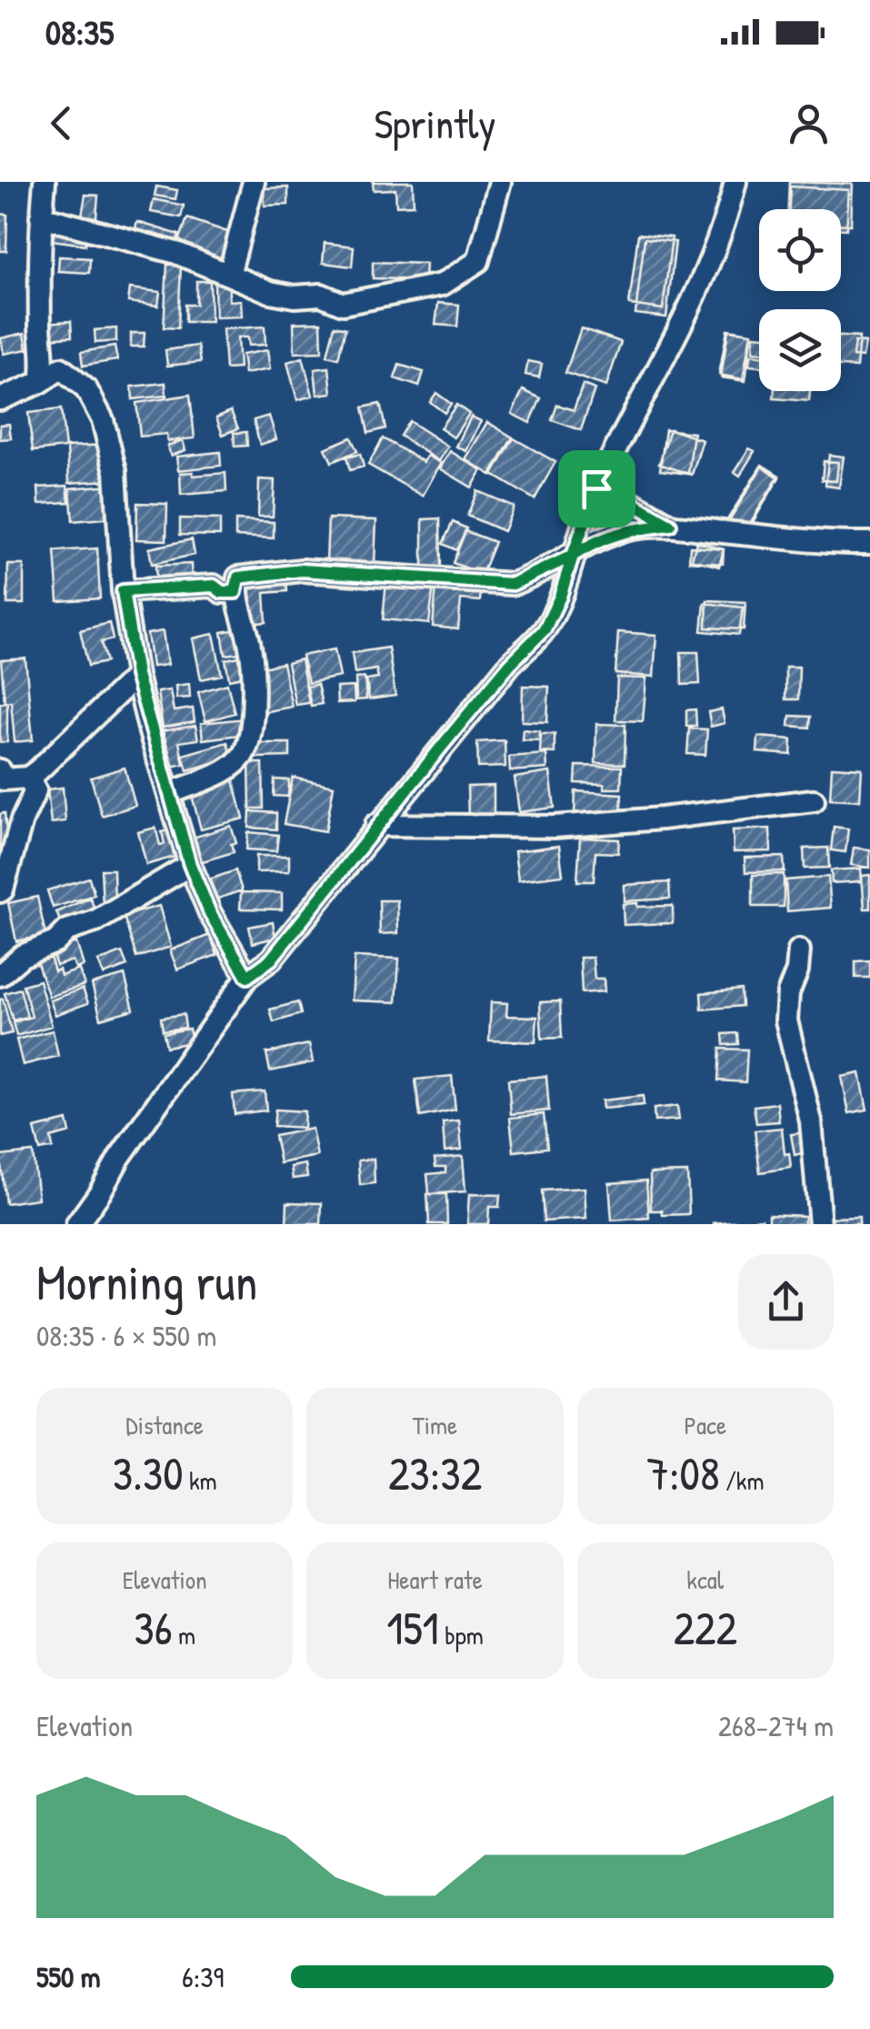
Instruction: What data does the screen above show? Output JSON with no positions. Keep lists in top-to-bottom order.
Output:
{
  "page": {
    "status": "08:35",
    "header": "Sprintly",
    "heading": ["Morning run", "08:35 · 6 × 550 m"],
    "stats": [
      ["Distance", "3.30 km"],
      ["Time", "23:32"],
      ["Pace", "7:08 /km"],
      ["Elevation", "36 m"],
      ["Heart rate", "151 bpm"],
      ["kcal", "222"]
    ],
    "chart": ["Elevation", "268–274 m"],
    "list": [
      {
        "name": "550 m",
        "note": "6:39"
      }
    ]
  }
}
